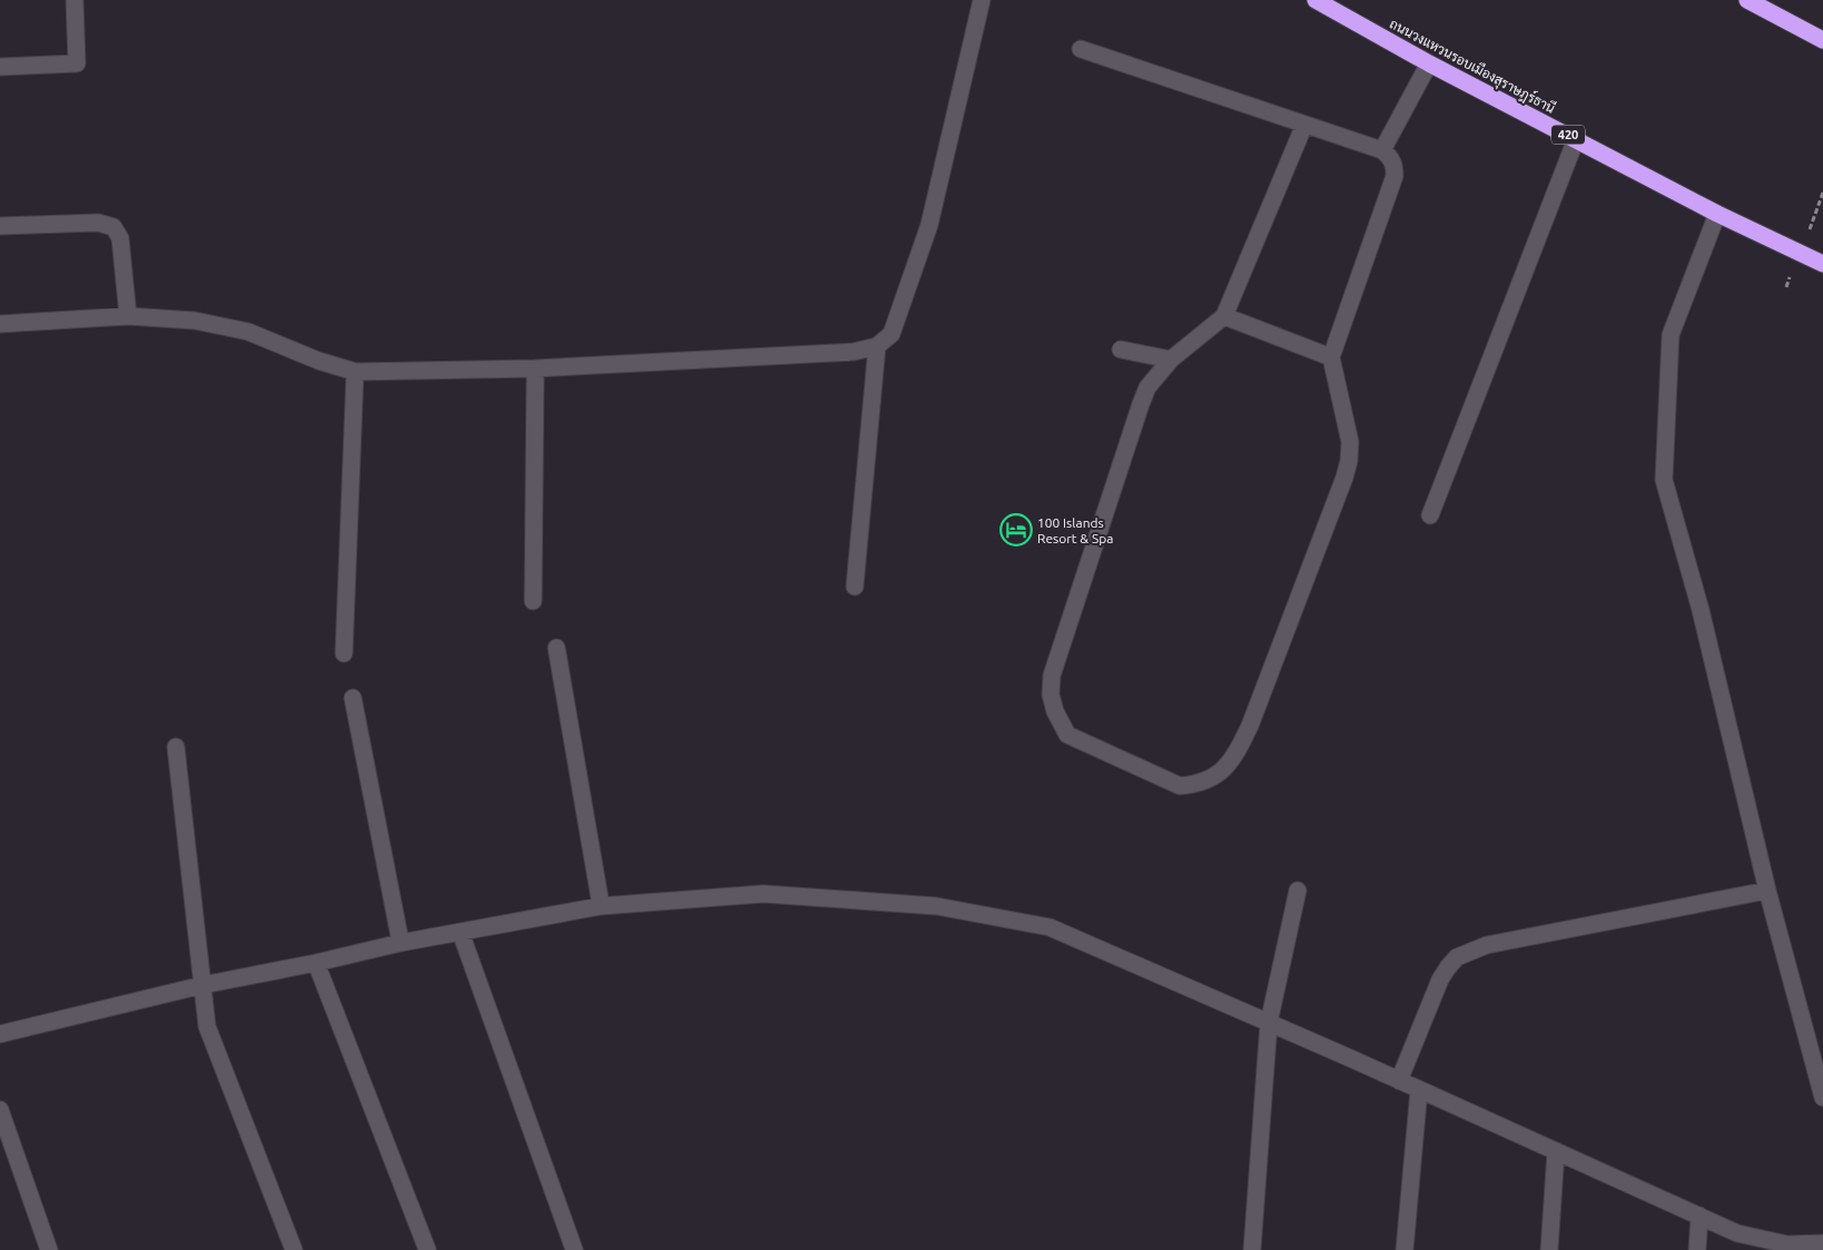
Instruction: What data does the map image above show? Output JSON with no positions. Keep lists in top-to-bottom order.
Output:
{
  "streets": {
    "highway": ["ถนนวงแหวนรอบเมืองสุราษฎร์ธานี", "420"]
  },
  "places": {
    "hotel": ["100 Islands Resort & Spa"]
  }
}
